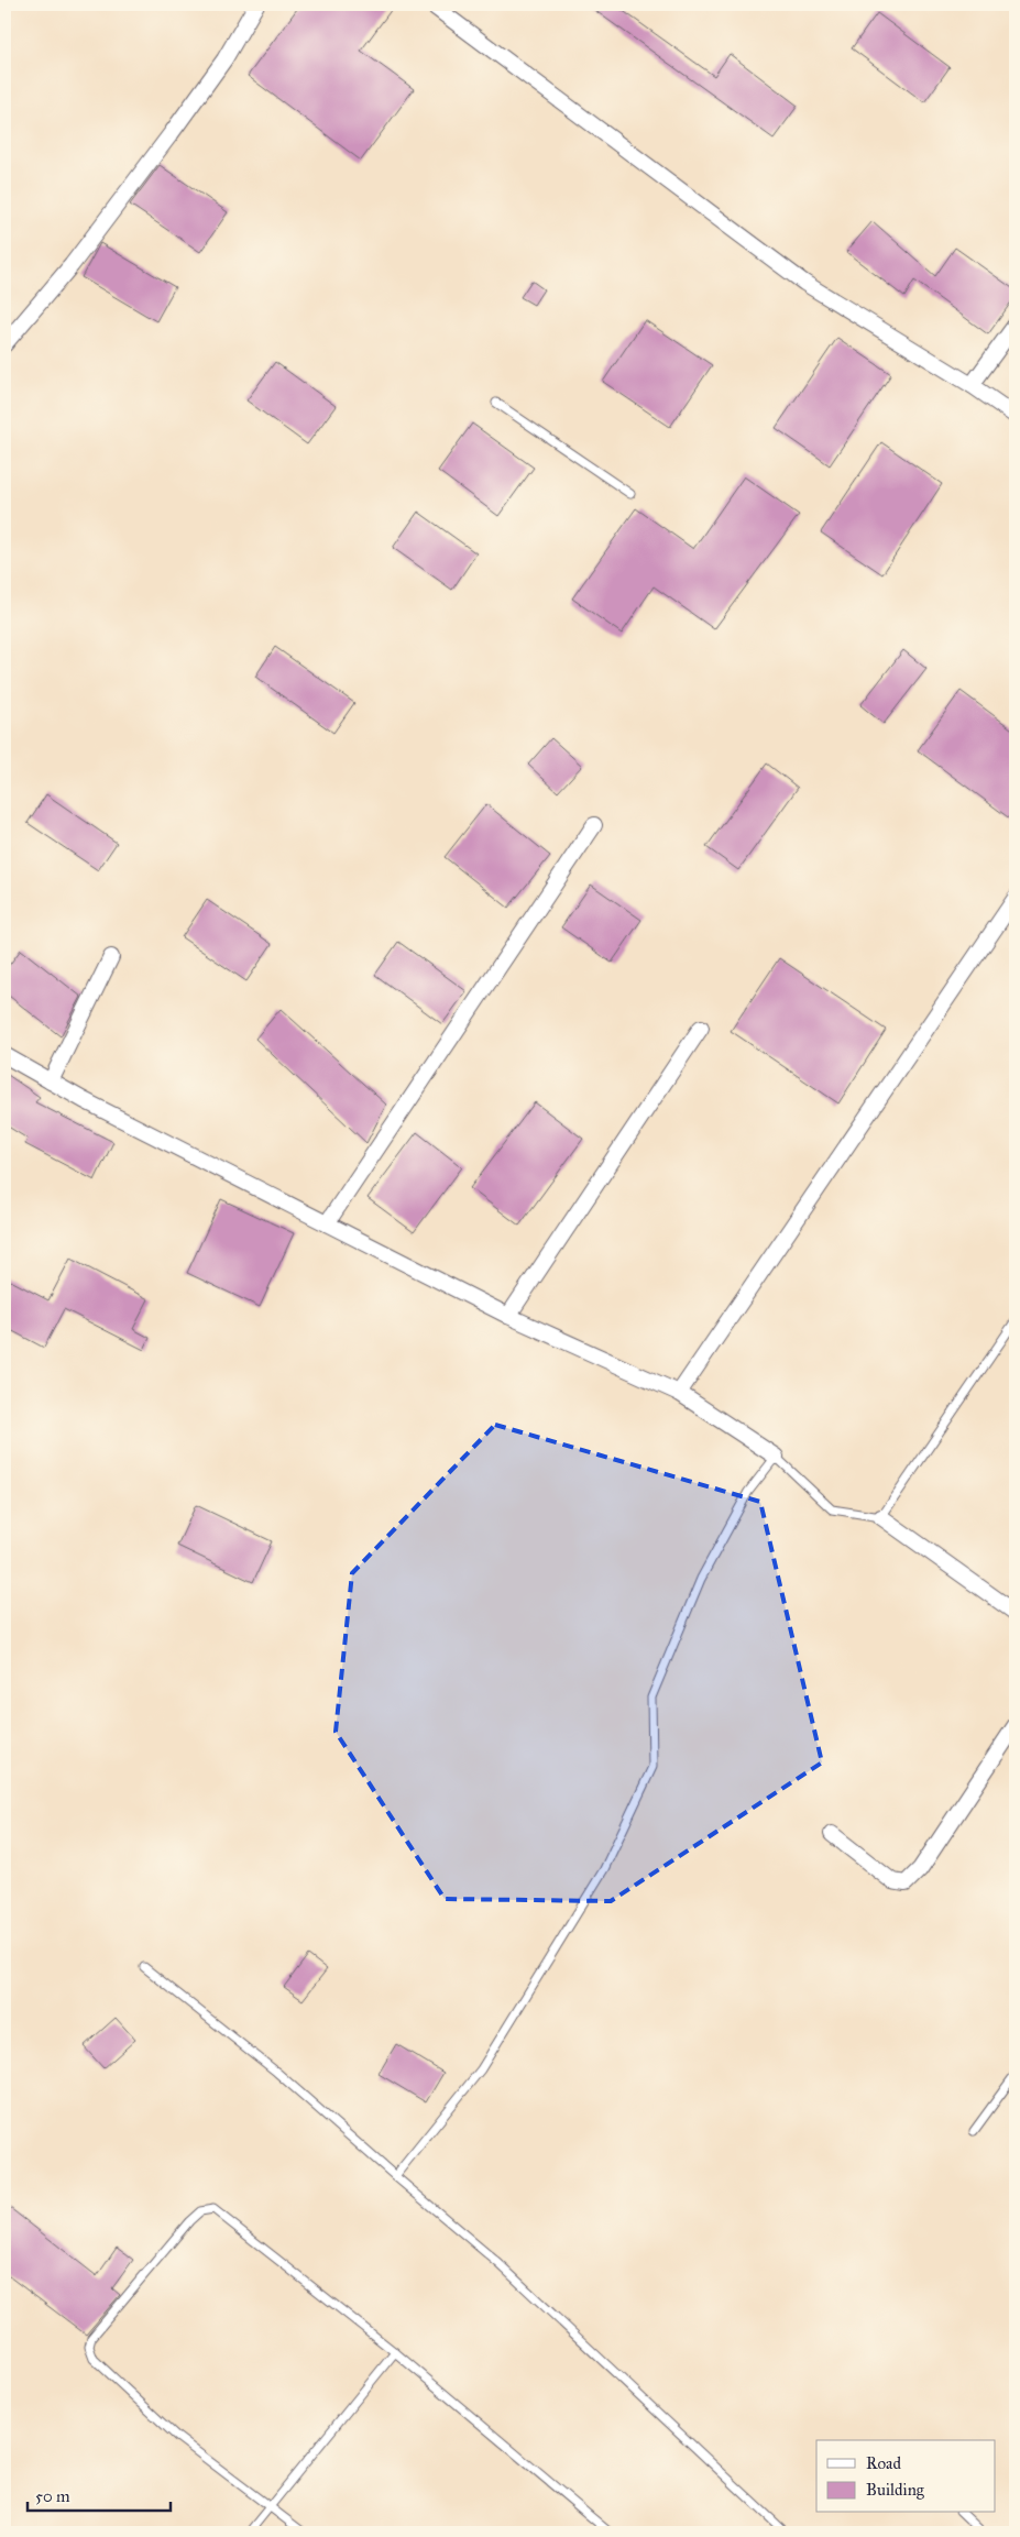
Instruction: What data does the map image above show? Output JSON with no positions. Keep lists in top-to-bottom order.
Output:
{
  "legend": ["Road", "Building"],
  "scale_bar": "50 m"
}
